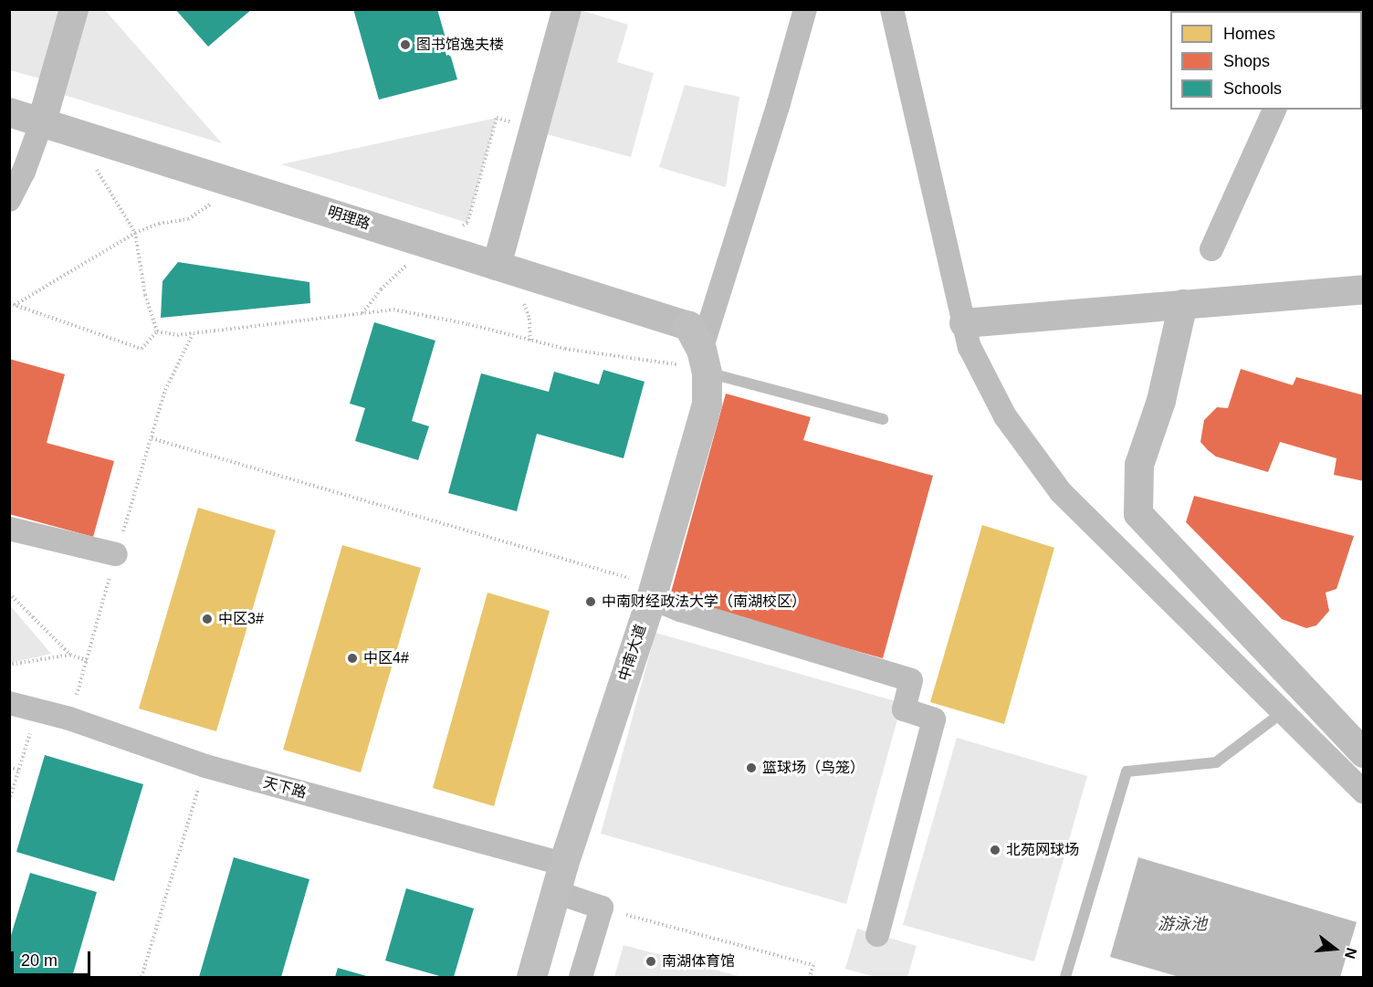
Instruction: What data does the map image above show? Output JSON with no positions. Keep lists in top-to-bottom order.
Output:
{
  "streets": {
    "main road": ["中南大道"],
    "street": ["明理路", "天下路"]
  },
  "crossings": [
    ["明理路", "中南大道"],
    ["中南大道", "天下路"]
  ],
  "water": ["游泳池"],
  "places": [
    "图书馆逸夫楼",
    "中南财经政法大学（南湖校区）",
    "中区3#",
    "中区4#",
    "篮球场（鸟笼）",
    "北苑网球场",
    "南湖体育馆"
  ],
  "legend": ["Homes", "Shops", "Schools"],
  "scale_bar": "20 m",
  "north": "right"
}
